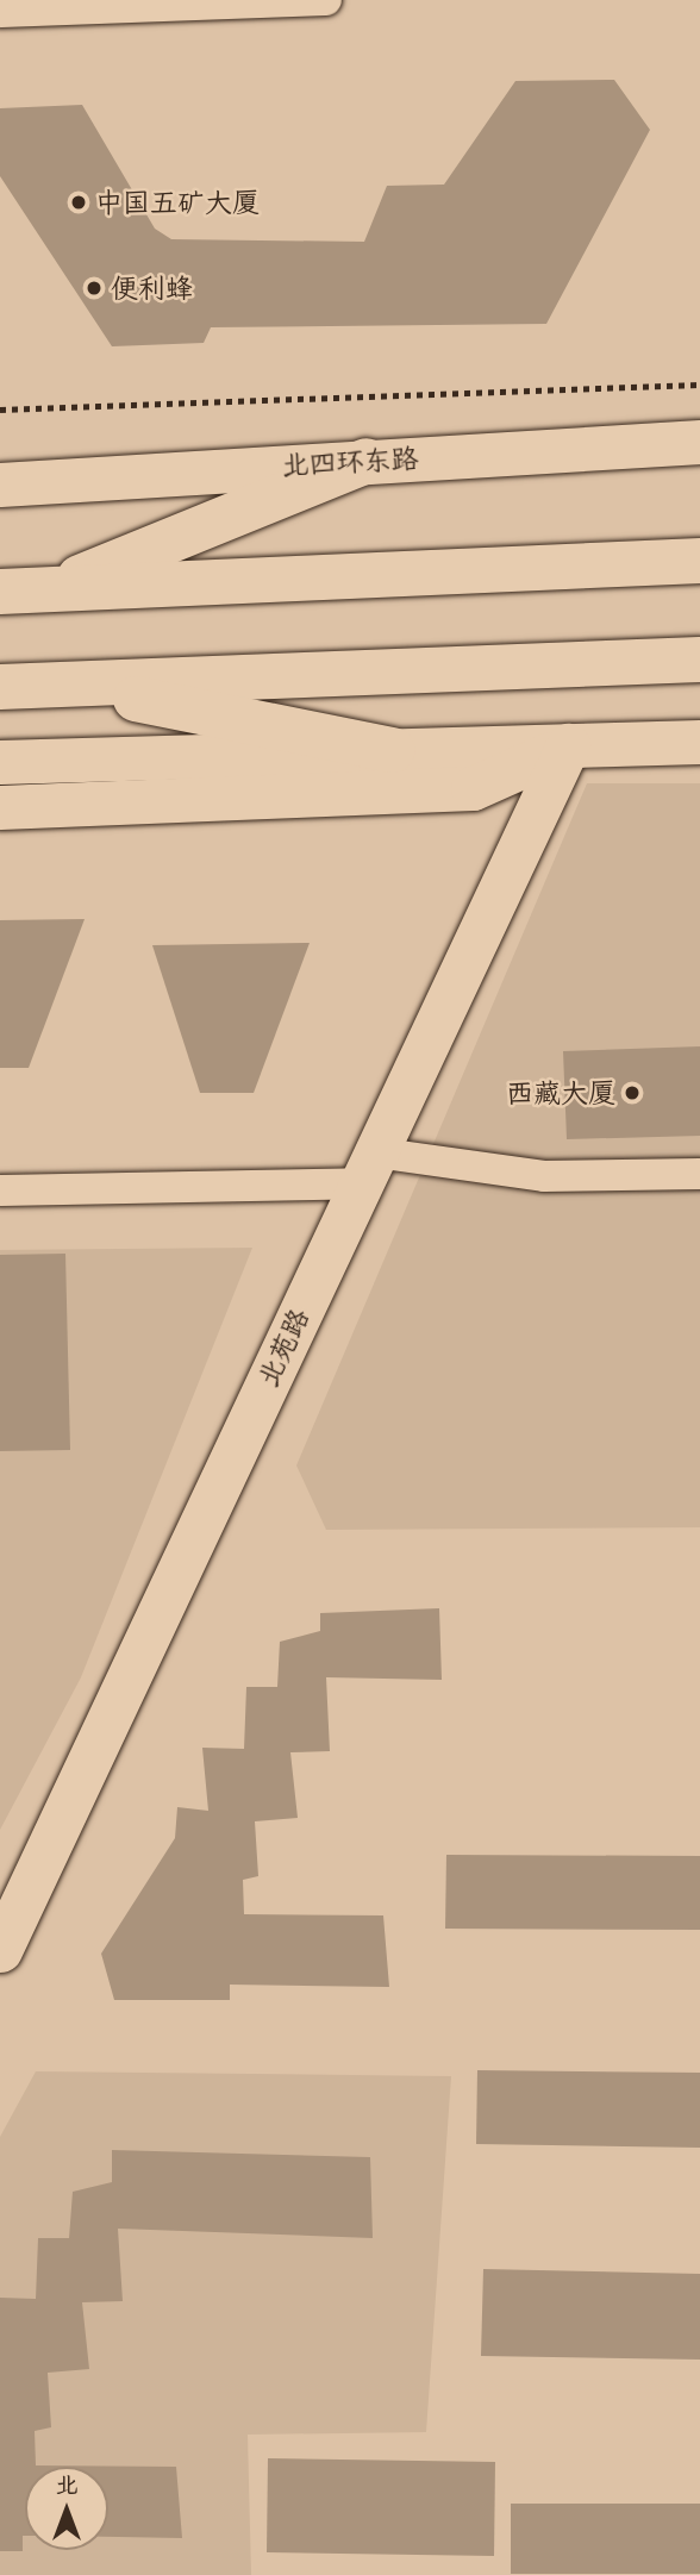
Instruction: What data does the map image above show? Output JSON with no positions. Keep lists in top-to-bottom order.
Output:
{
  "streets": {
    "street": ["北四环东路", "北苑路"]
  },
  "places": ["中国五矿大厦", "便利蜂", "西藏大厦"],
  "north": "top"
}
